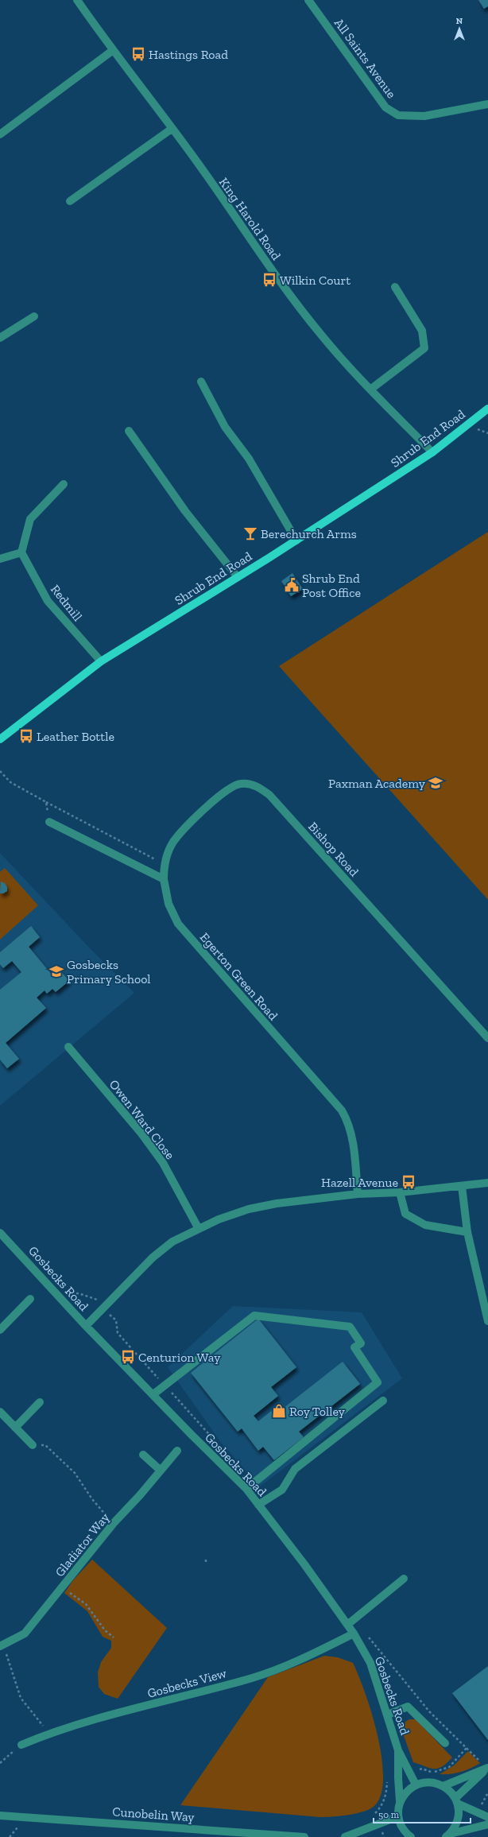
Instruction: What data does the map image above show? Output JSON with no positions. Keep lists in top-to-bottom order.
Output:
{
  "streets": {
    "main road": ["Shrub End Road"],
    "street": [
      "All Saints Avenue",
      "King Harold Road",
      "Redmill",
      "Bishop Road",
      "Egerton Green Road",
      "Owen Ward Close",
      "Gosbecks Road",
      "Gladiator Way",
      "Gosbecks View",
      "Cunobelin Way"
    ]
  },
  "crossings": [
    ["King Harold Road", "Shrub End Road"],
    ["Shrub End Road", "Redmill"],
    ["Bishop Road", "Egerton Green Road"],
    ["Gosbecks Road", "Gosbecks View"]
  ],
  "places": {
    "bus stop": [
      "Hastings Road",
      "Wilkin Court",
      "Leather Bottle",
      "Hazell Avenue",
      "Centurion Way"
    ],
    "bar": ["Berechurch Arms"],
    "public building": ["Shrub End Post Office"],
    "school or university": ["Paxman Academy", "Gosbecks Primary School"],
    "shop": ["Roy Tolley"]
  },
  "scale_bar": "50 m",
  "north": "top"
}
